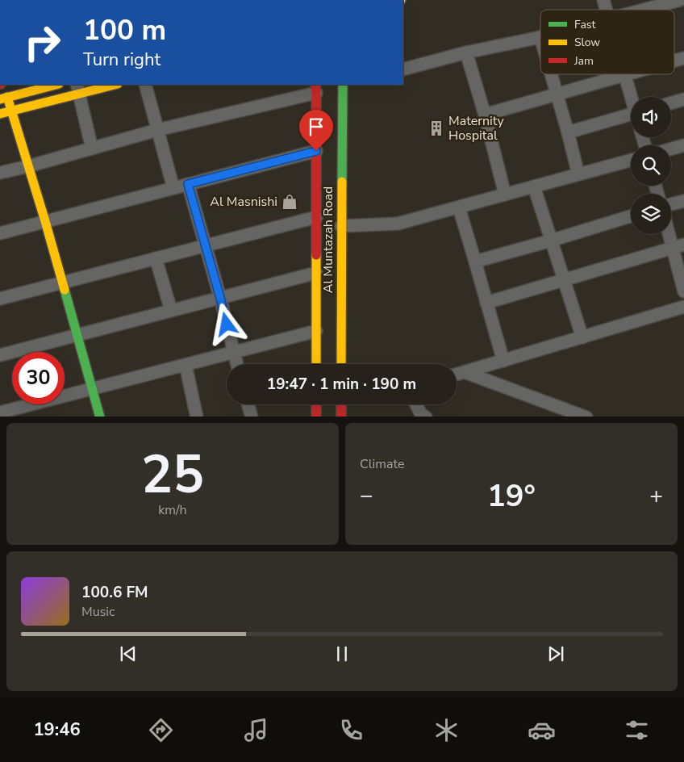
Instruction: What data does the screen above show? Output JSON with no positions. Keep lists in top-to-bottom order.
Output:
{
  "streets": {
    "street": ["Al Muntazah Road"]
  },
  "places": {
    "building": ["Maternity Hospital"],
    "shop": ["Al Masnishi"]
  },
  "legend": ["Fast", "Slow", "Jam"],
  "page": {
    "turn": ["100 m", "Turn right"],
    "limit": "30",
    "trip": "19:47 · 1 min · 190 m",
    "tile": [
      ["25", "km/h"],
      "Climate"
    ],
    "heat": ["−", "19°", "+"],
    "song": ["100.6 FM", "Music"],
    "tabs": "19:46"
  }
}
